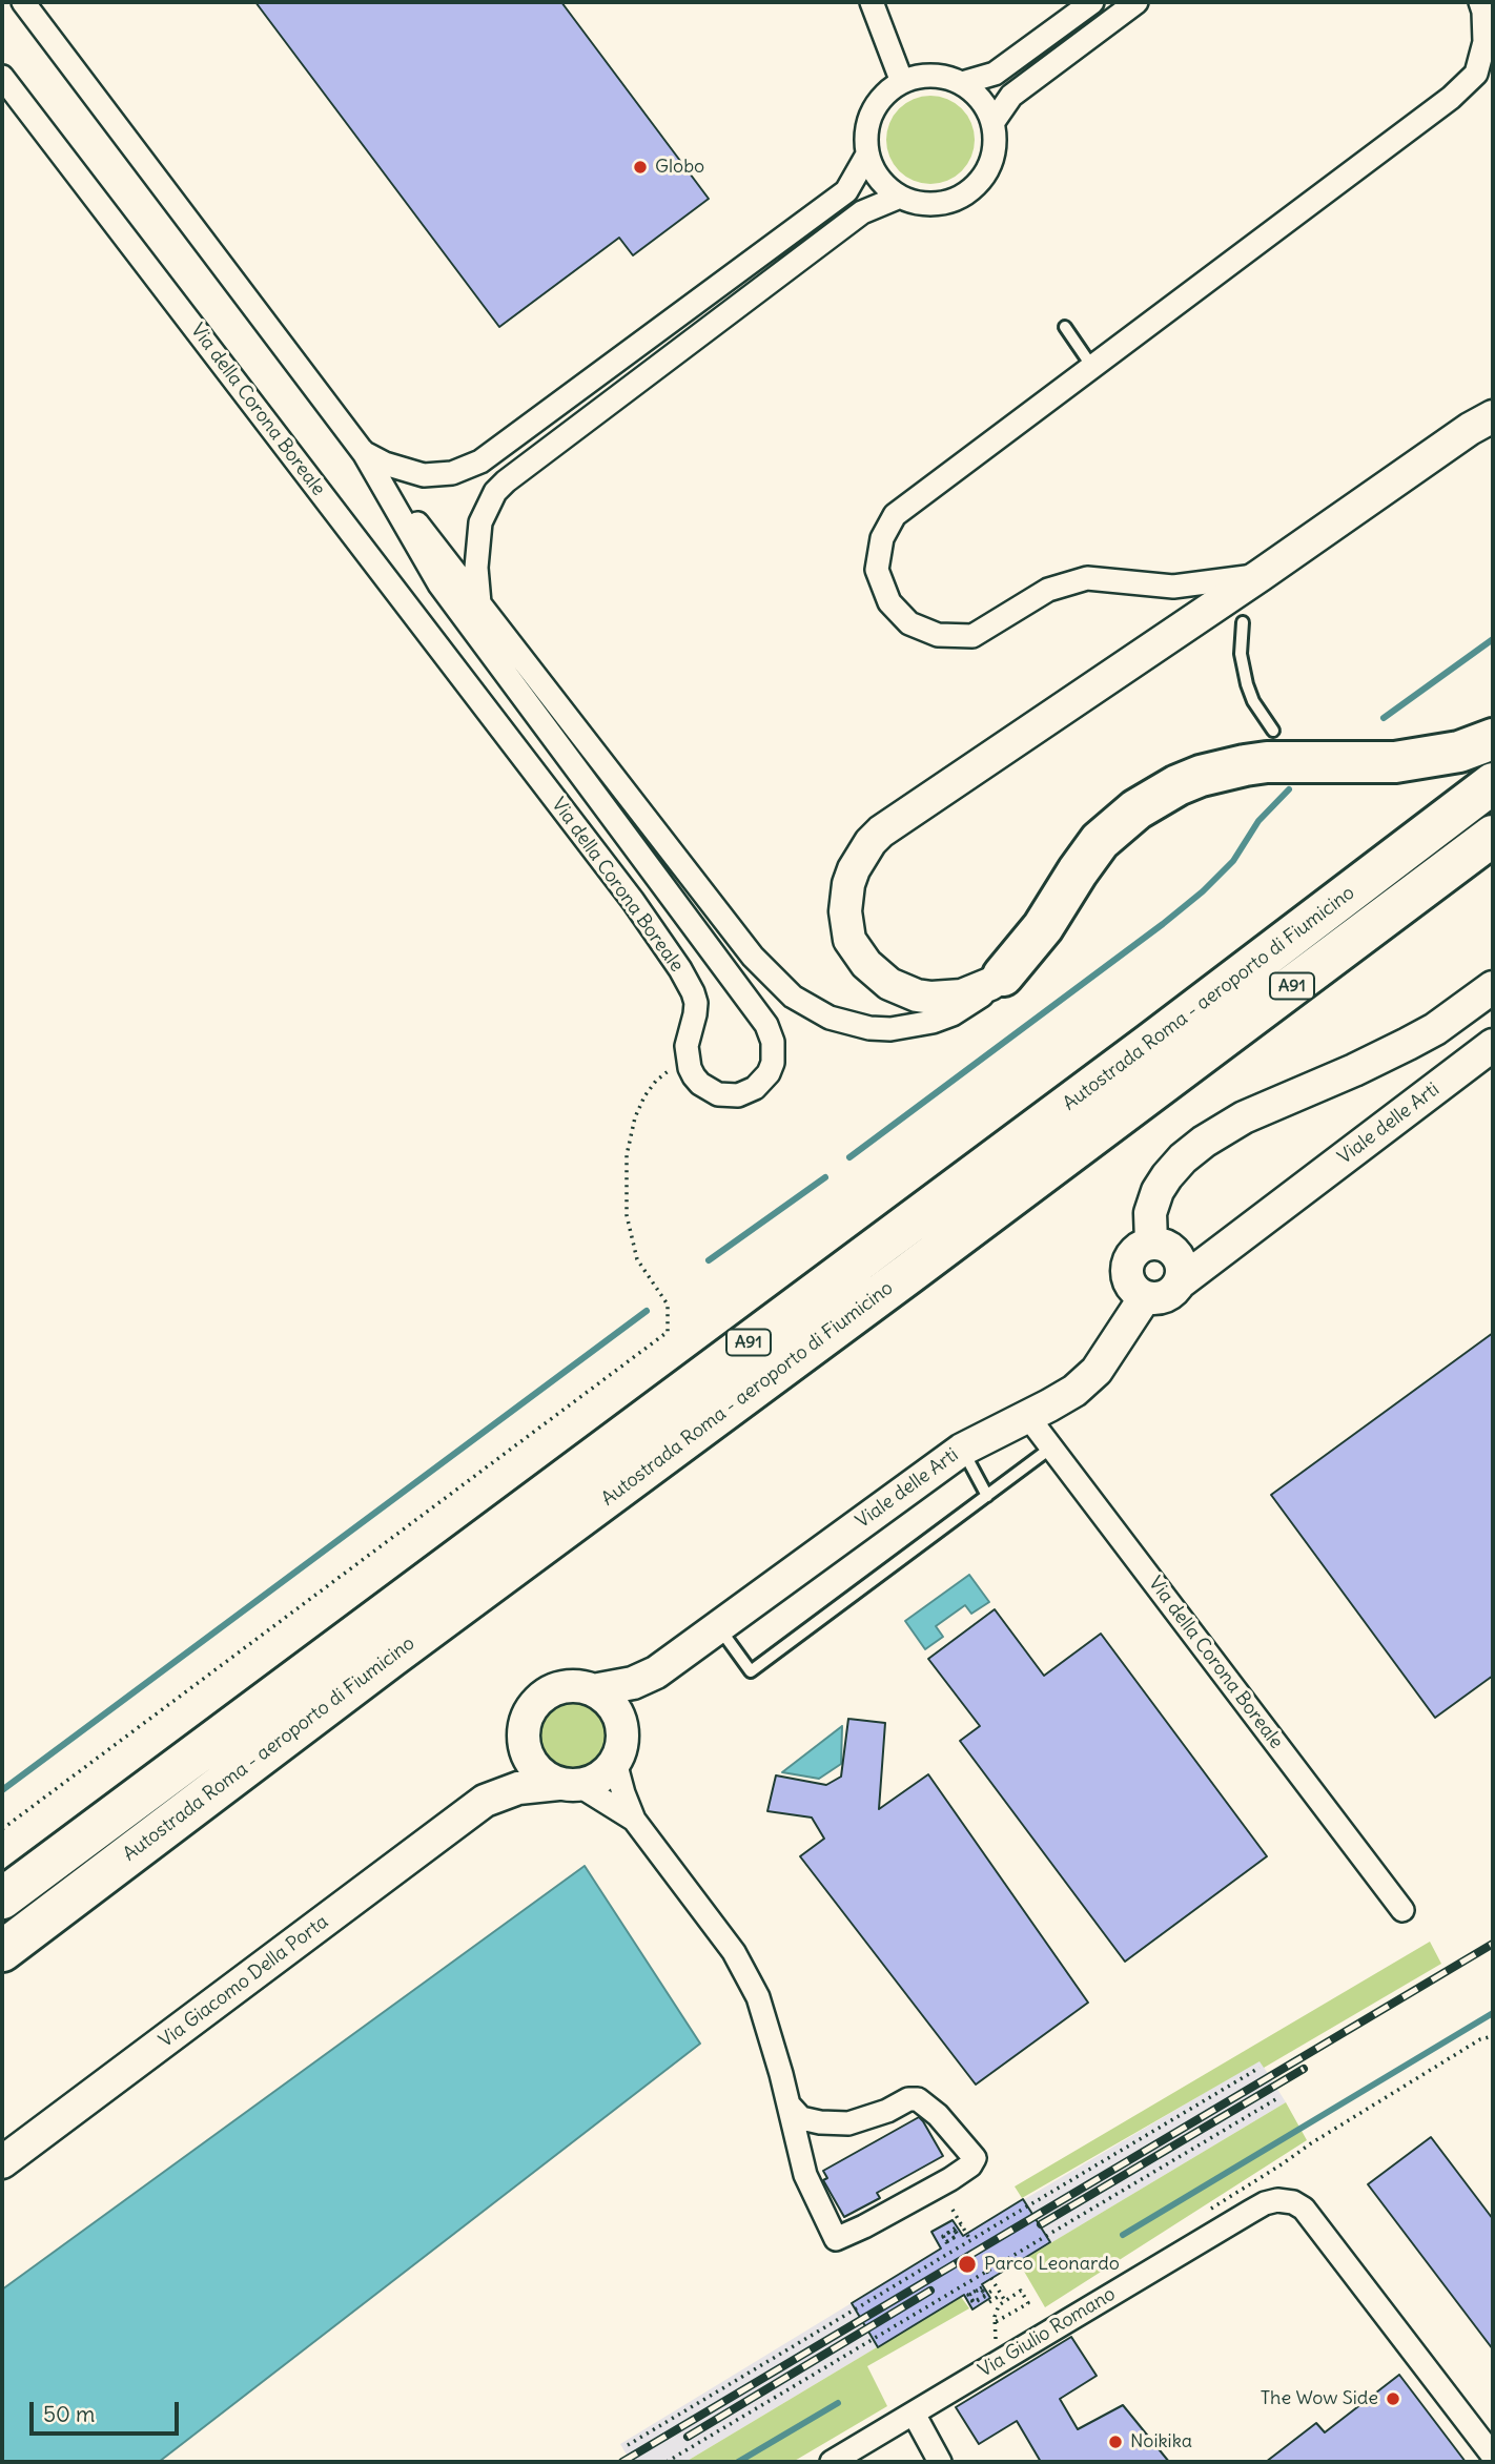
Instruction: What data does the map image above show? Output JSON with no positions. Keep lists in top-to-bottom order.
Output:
{
  "streets": {
    "highway": ["A91", "Autostrada Roma - aeroporto di Fiumicino"],
    "street": [
      "Via della Corona Boreale",
      "Viale delle Arti",
      "Via Giacomo Della Porta",
      "Via Giulio Romano"
    ]
  },
  "crossings": [
    ["Via della Corona Boreale", "Viale delle Arti"],
    ["Viale delle Arti", "Via Giacomo Della Porta"]
  ],
  "places": [
    "Globo",
    "Parco Leonardo",
    "The Wow Side",
    "Noikika"
  ],
  "scale_bar": "50 m"
}
